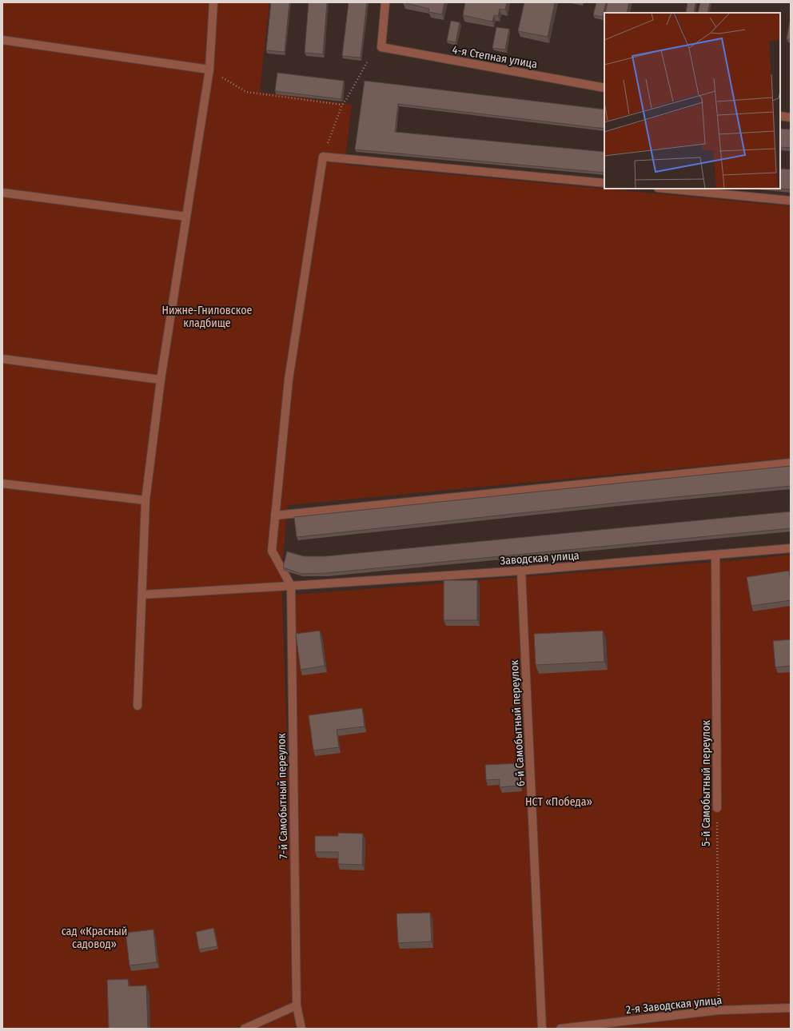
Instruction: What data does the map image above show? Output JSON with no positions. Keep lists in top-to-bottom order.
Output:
{
  "streets": {
    "street": [
      "4-я Степная улица",
      "Заводская улица",
      "6-й Самобытный переулок",
      "5-й Самобытный переулок",
      "7-й Самобытный переулок",
      "2-я Заводская улица"
    ]
  },
  "crossings": [
    ["Заводская улица", "6-й Самобытный переулок"],
    ["Заводская улица", "5-й Самобытный переулок"],
    ["Заводская улица", "7-й Самобытный переулок"],
    ["5-й Самобытный переулок", "2-я Заводская улица"]
  ],
  "parks": ["Нижне-Гниловское кладбище", "НСТ «Победа»", "сад «Красный садовод»"]
}
